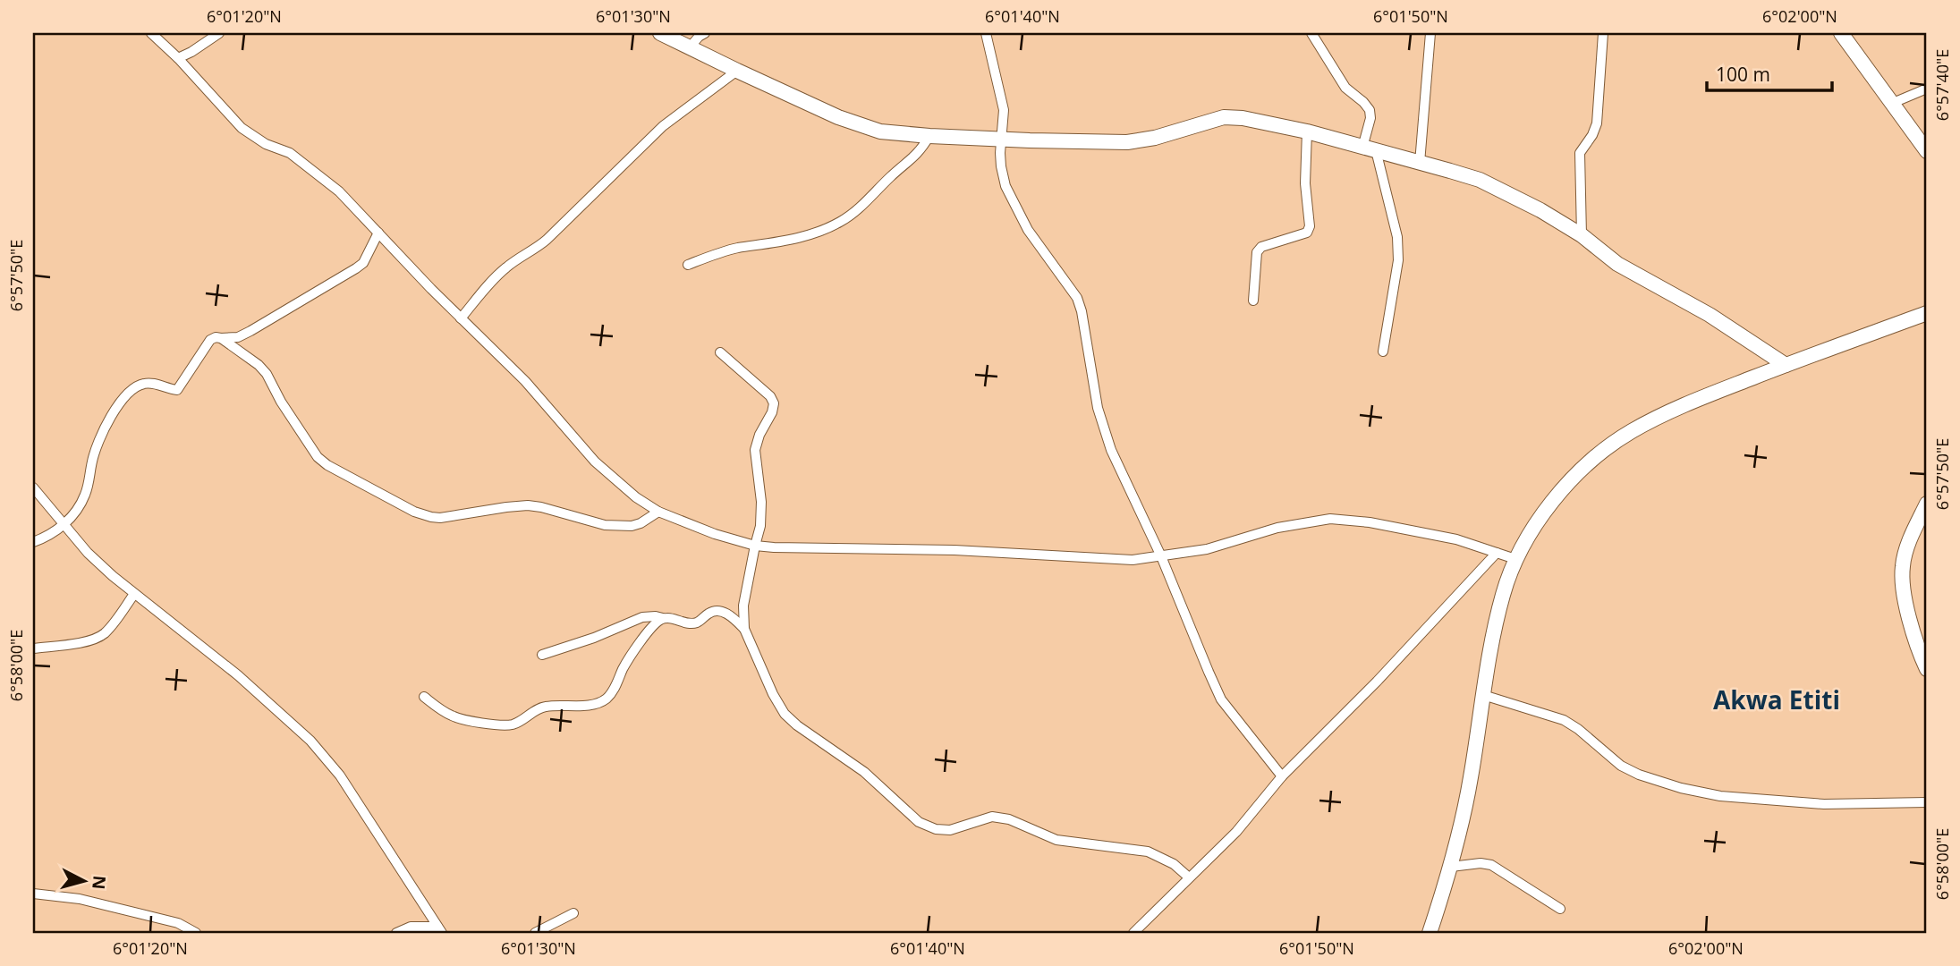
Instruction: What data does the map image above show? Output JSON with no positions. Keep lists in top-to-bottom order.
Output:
{
  "districts": ["Akwa Etiti"],
  "scale_bar": "100 m",
  "north": "right",
  "coordinates": [
    "6°01'20\"N",
    "6°01'30\"N",
    "6°01'40\"N",
    "6°01'50\"N",
    "6°02'00\"N",
    "6°57'40\"E",
    "6°57'50\"E",
    "6°58'00\"E"
  ]
}
